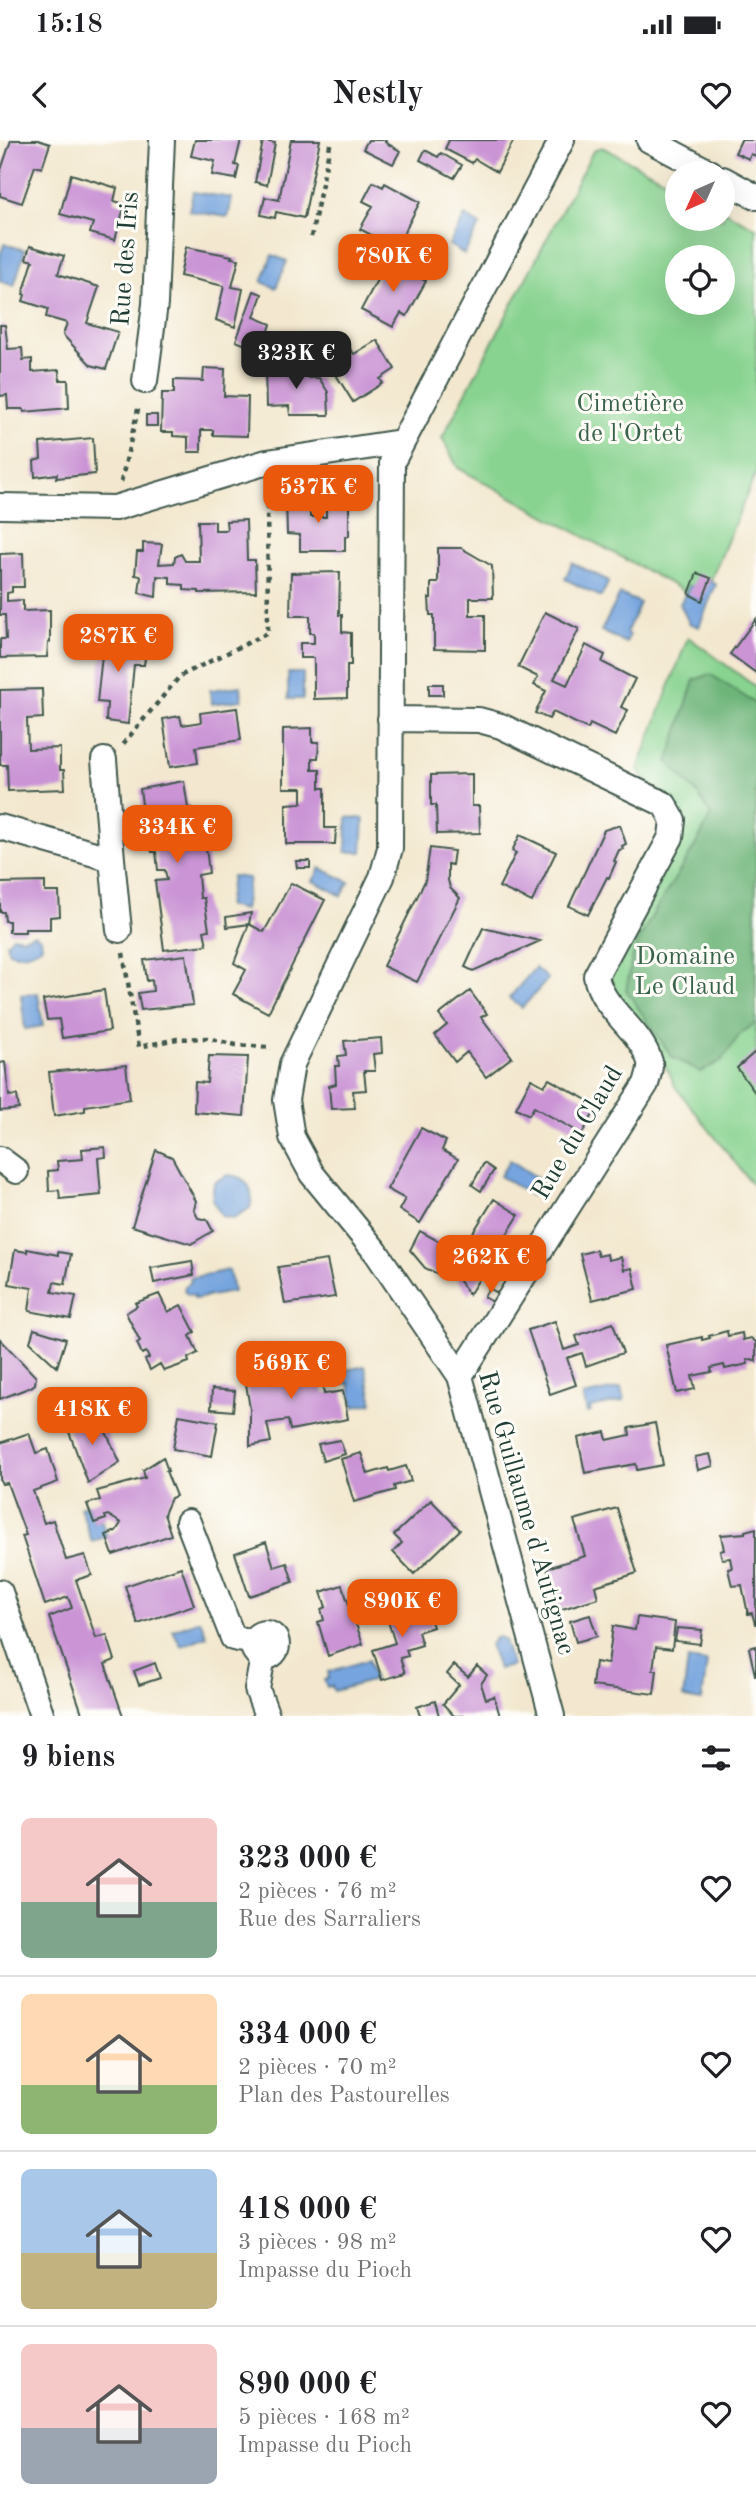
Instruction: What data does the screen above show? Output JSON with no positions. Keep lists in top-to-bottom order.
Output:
{
  "streets": {
    "street": ["Rue des Iris", "Rue du Claud", "Rue Guillaume d'Autignac"]
  },
  "crossings": [
    ["Rue du Claud", "Rue Guillaume d'Autignac"]
  ],
  "parks": ["Cimetière de l'Ortet", "Domaine Le Claud"],
  "north": "bottom left",
  "page": {
    "status": "15:18",
    "header": "Nestly",
    "price": [
      "780K €",
      "323K €",
      "537K €",
      "287K €",
      "334K €",
      "262K €",
      "569K €",
      "418K €",
      "890K €"
    ],
    "heading": "9 biens",
    "list": [
      {
        "name": "323 000 €",
        "note": "2 pièces · 76 m² · Rue des Sarraliers"
      },
      {
        "name": "334 000 €",
        "note": "2 pièces · 70 m² · Plan des Pastourelles"
      },
      {
        "name": "418 000 €",
        "note": "3 pièces · 98 m² · Impasse du Pioch"
      },
      {
        "name": "890 000 €",
        "note": "5 pièces · 168 m² · Impasse du Pioch"
      }
    ]
  }
}
